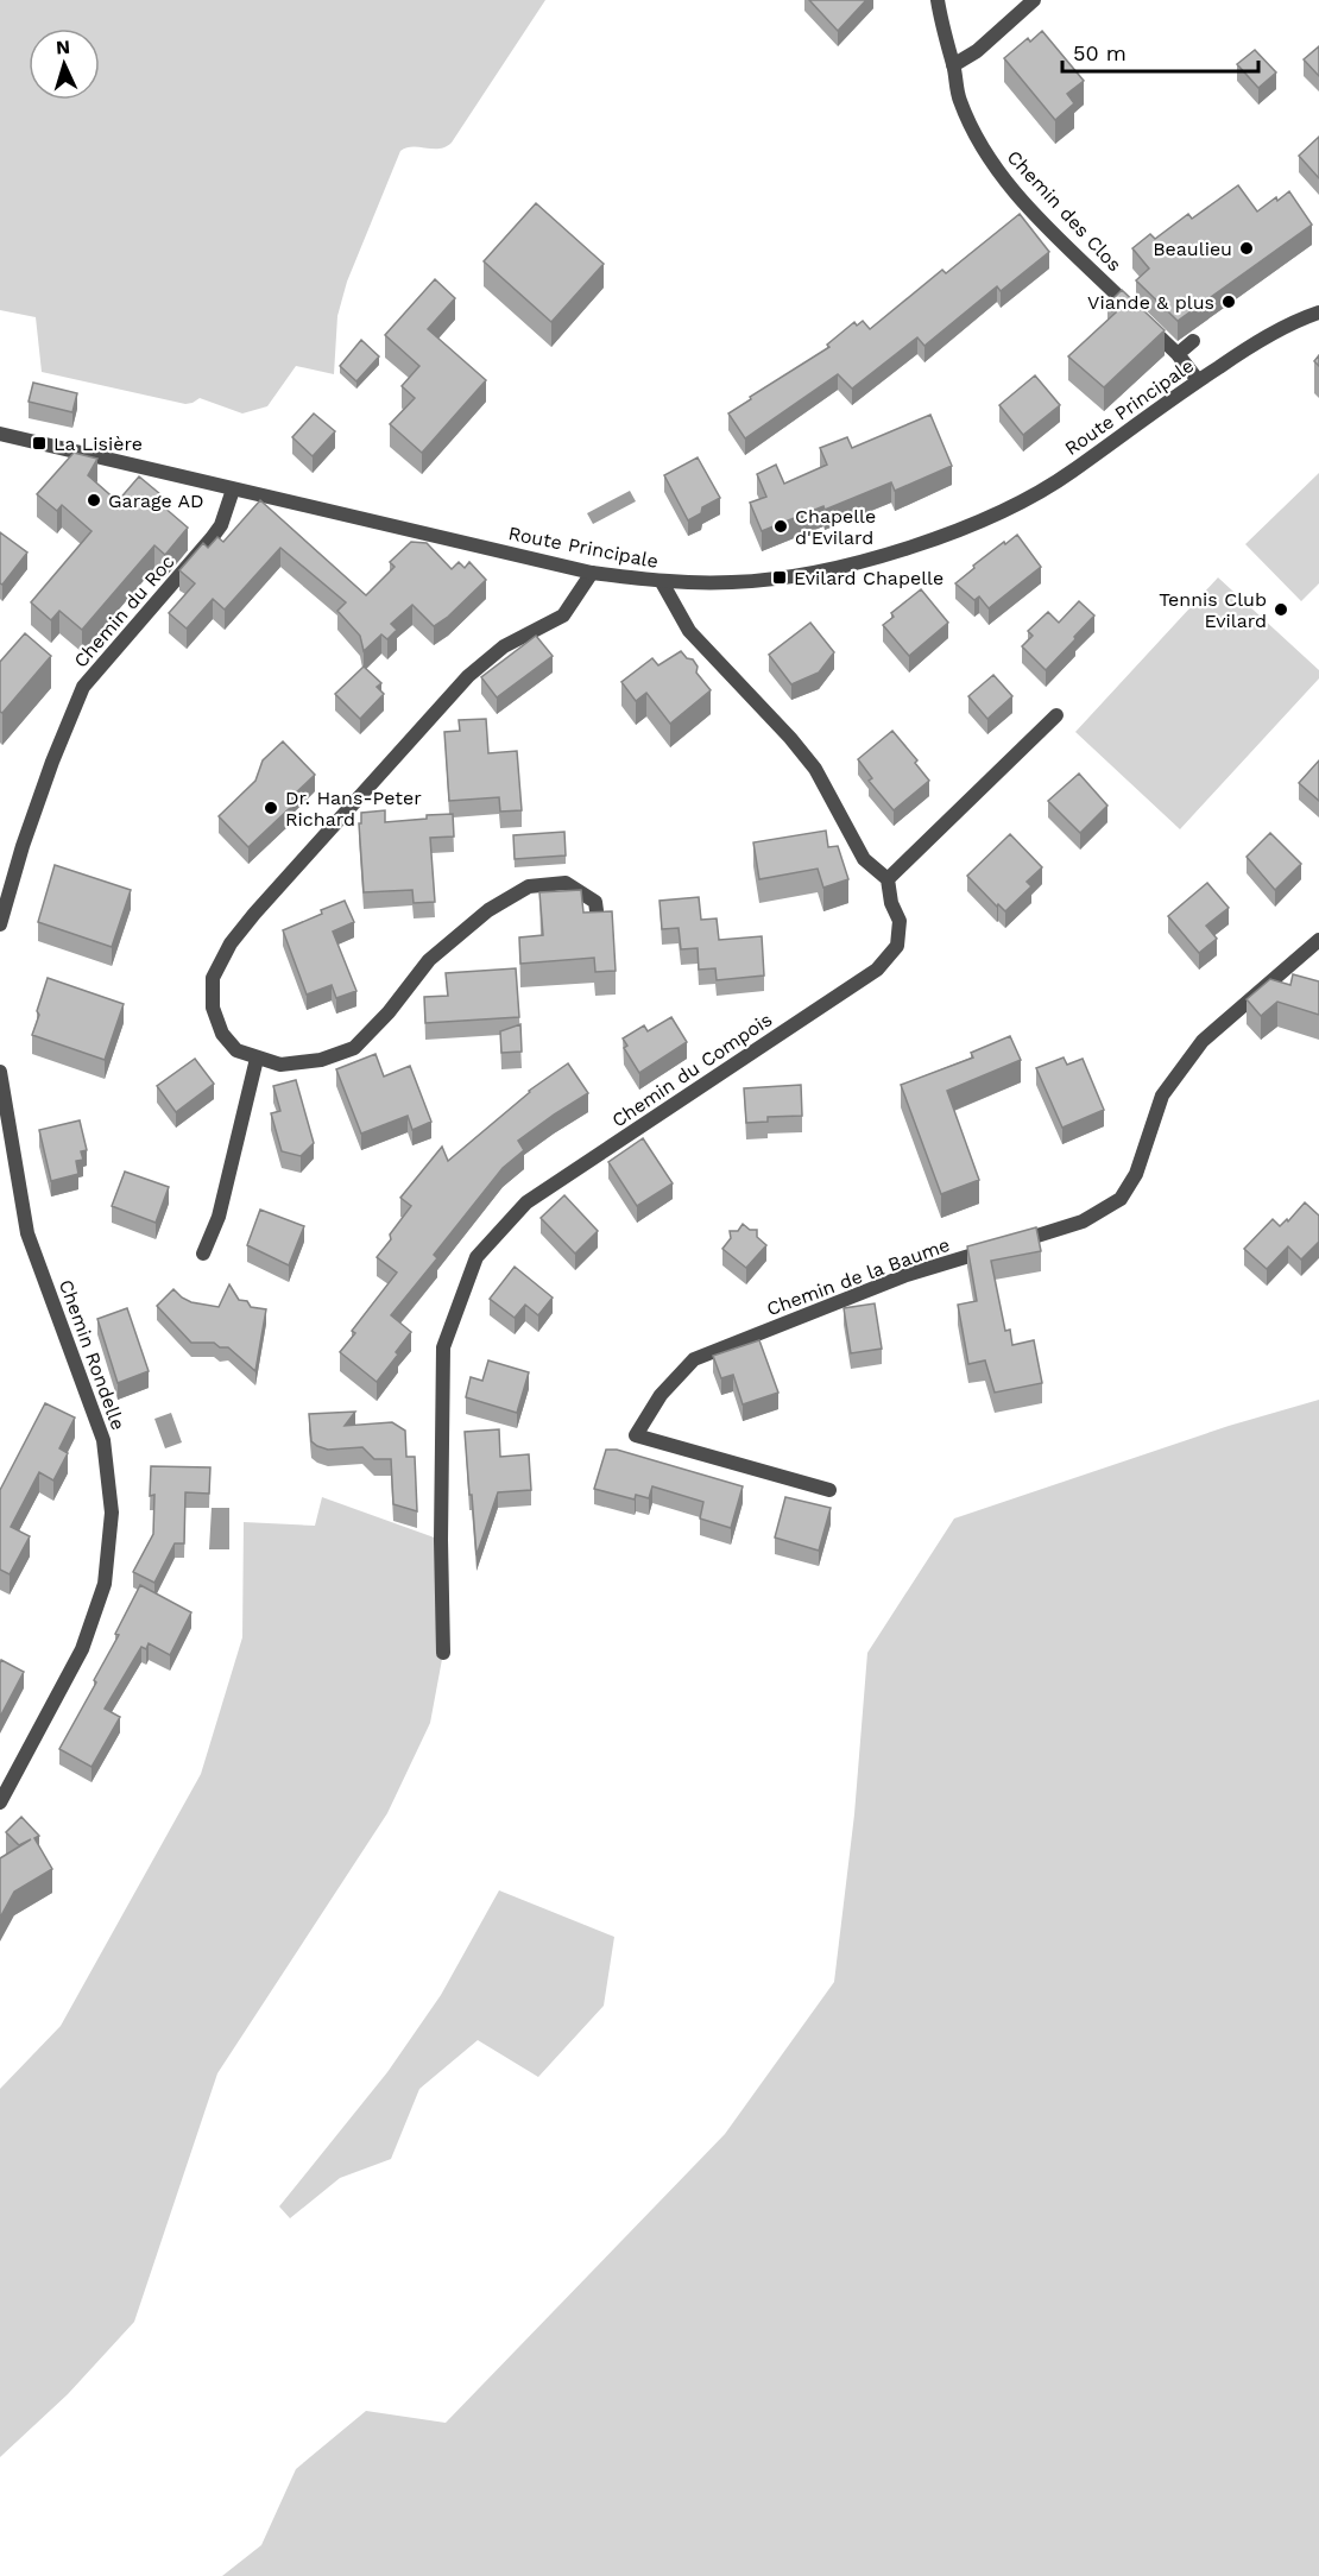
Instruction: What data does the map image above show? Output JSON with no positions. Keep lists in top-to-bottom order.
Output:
{
  "streets": {
    "street": [
      "Chemin des Clos",
      "Route Principale",
      "Chemin du Roc",
      "Chemin du Compois",
      "Chemin de la Baume",
      "Chemin Rondelle"
    ]
  },
  "crossings": [
    ["Chemin des Clos", "Route Principale"],
    ["Route Principale", "Chemin du Roc"]
  ],
  "places": {
    "other": [
      "Beaulieu",
      "Viande & plus",
      "Garage AD",
      "Chapelle d'Evilard",
      "Tennis Club Evilard",
      "Dr. Hans-Peter Richard"
    ],
    "transit": ["La Lisière", "Evilard Chapelle"]
  },
  "scale_bar": "50 m",
  "north": "top"
}
